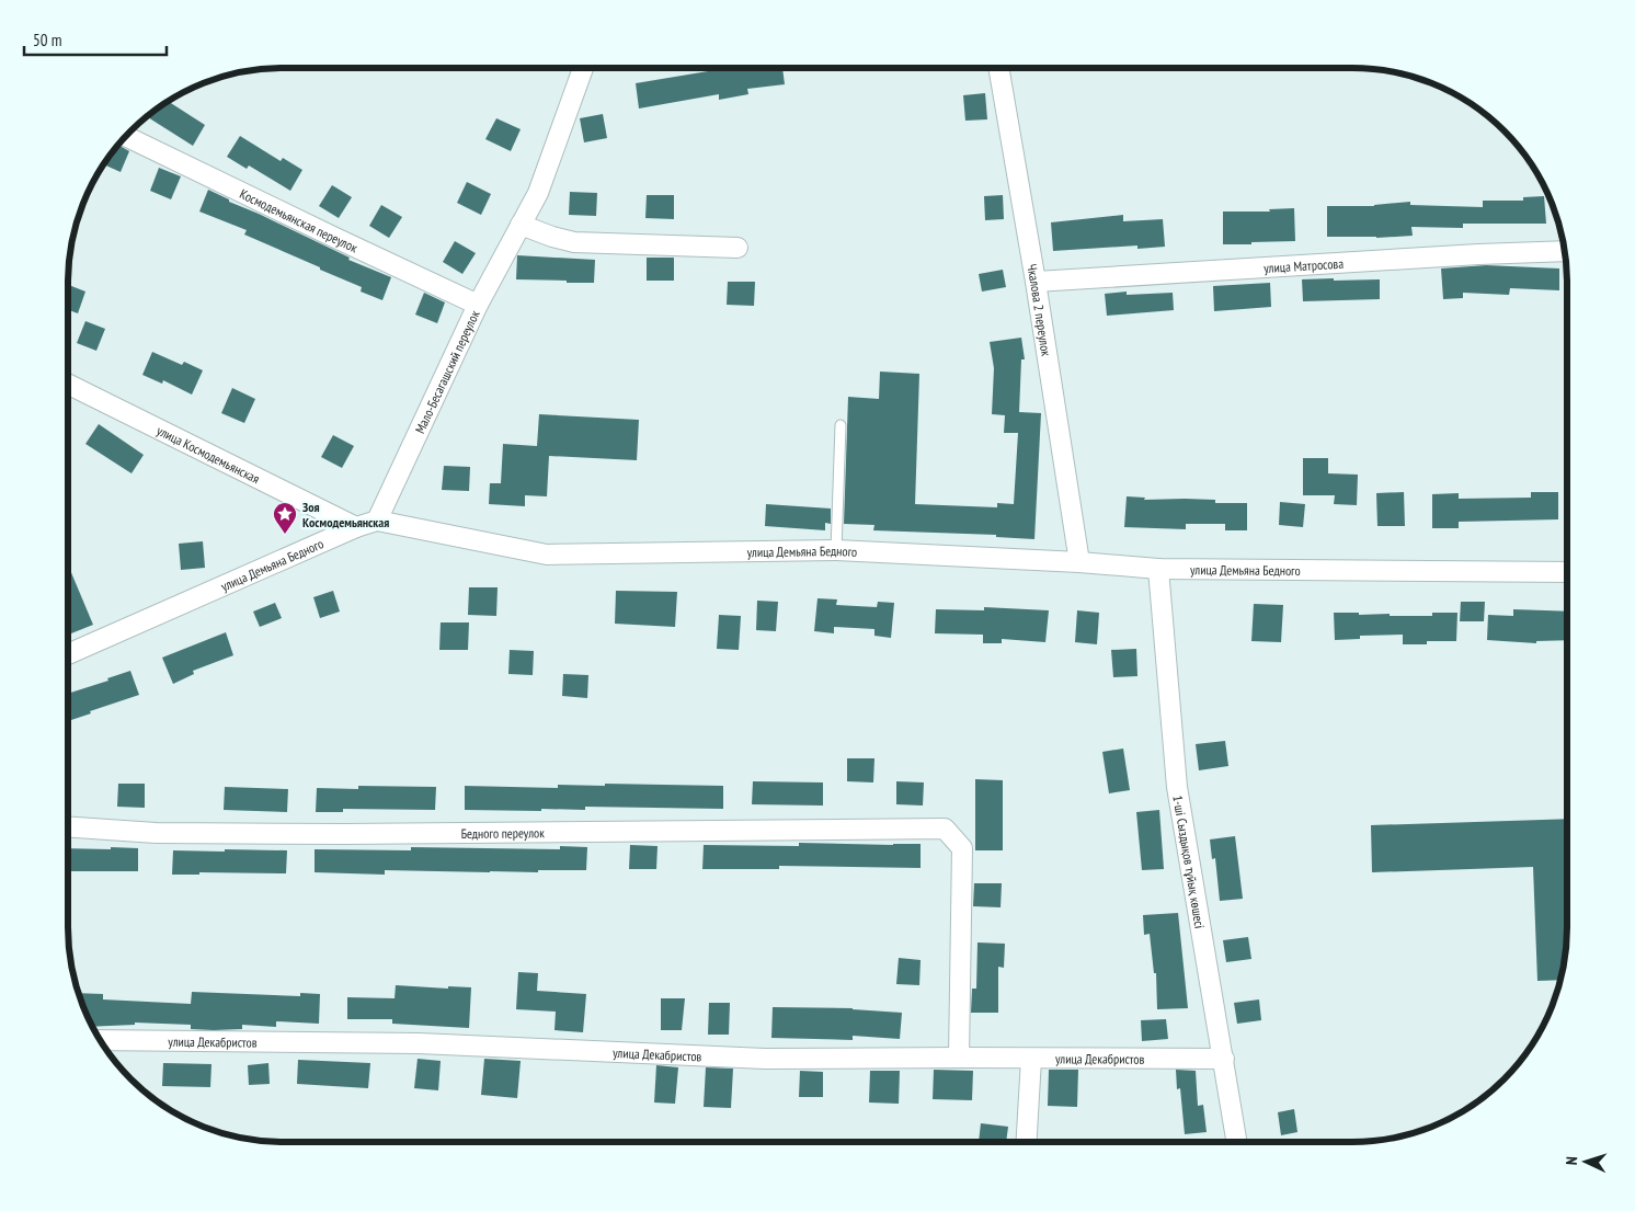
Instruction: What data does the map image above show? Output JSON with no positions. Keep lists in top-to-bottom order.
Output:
{
  "streets": {
    "street": [
      "Космодемьянская переулок",
      "улица Матросова",
      "Чкалова 2 переулок",
      "Мало-Бесагашский переулок",
      "улица Космодемьянская",
      "улица Демьяна Бедного",
      "Бедного переулок",
      "1-ші Сыздықов тұйық көшесі",
      "улица Декабристов"
    ]
  },
  "crossings": [
    ["Космодемьянская переулок", "Мало-Бесагашский переулок"],
    ["улица Матросова", "Чкалова 2 переулок"],
    ["Чкалова 2 переулок", "улица Демьяна Бедного"],
    ["Мало-Бесагашский переулок", "улица Демьяна Бедного"],
    ["улица Космодемьянская", "улица Демьяна Бедного"],
    ["улица Демьяна Бедного", "1-ші Сыздықов тұйық көшесі"],
    ["Бедного переулок", "улица Декабристов"],
    ["1-ші Сыздықов тұйық көшесі", "улица Декабристов"]
  ],
  "places": {
    "place": ["Зоя Космодемьянская"]
  },
  "scale_bar": "50 m",
  "north": "left"
}
